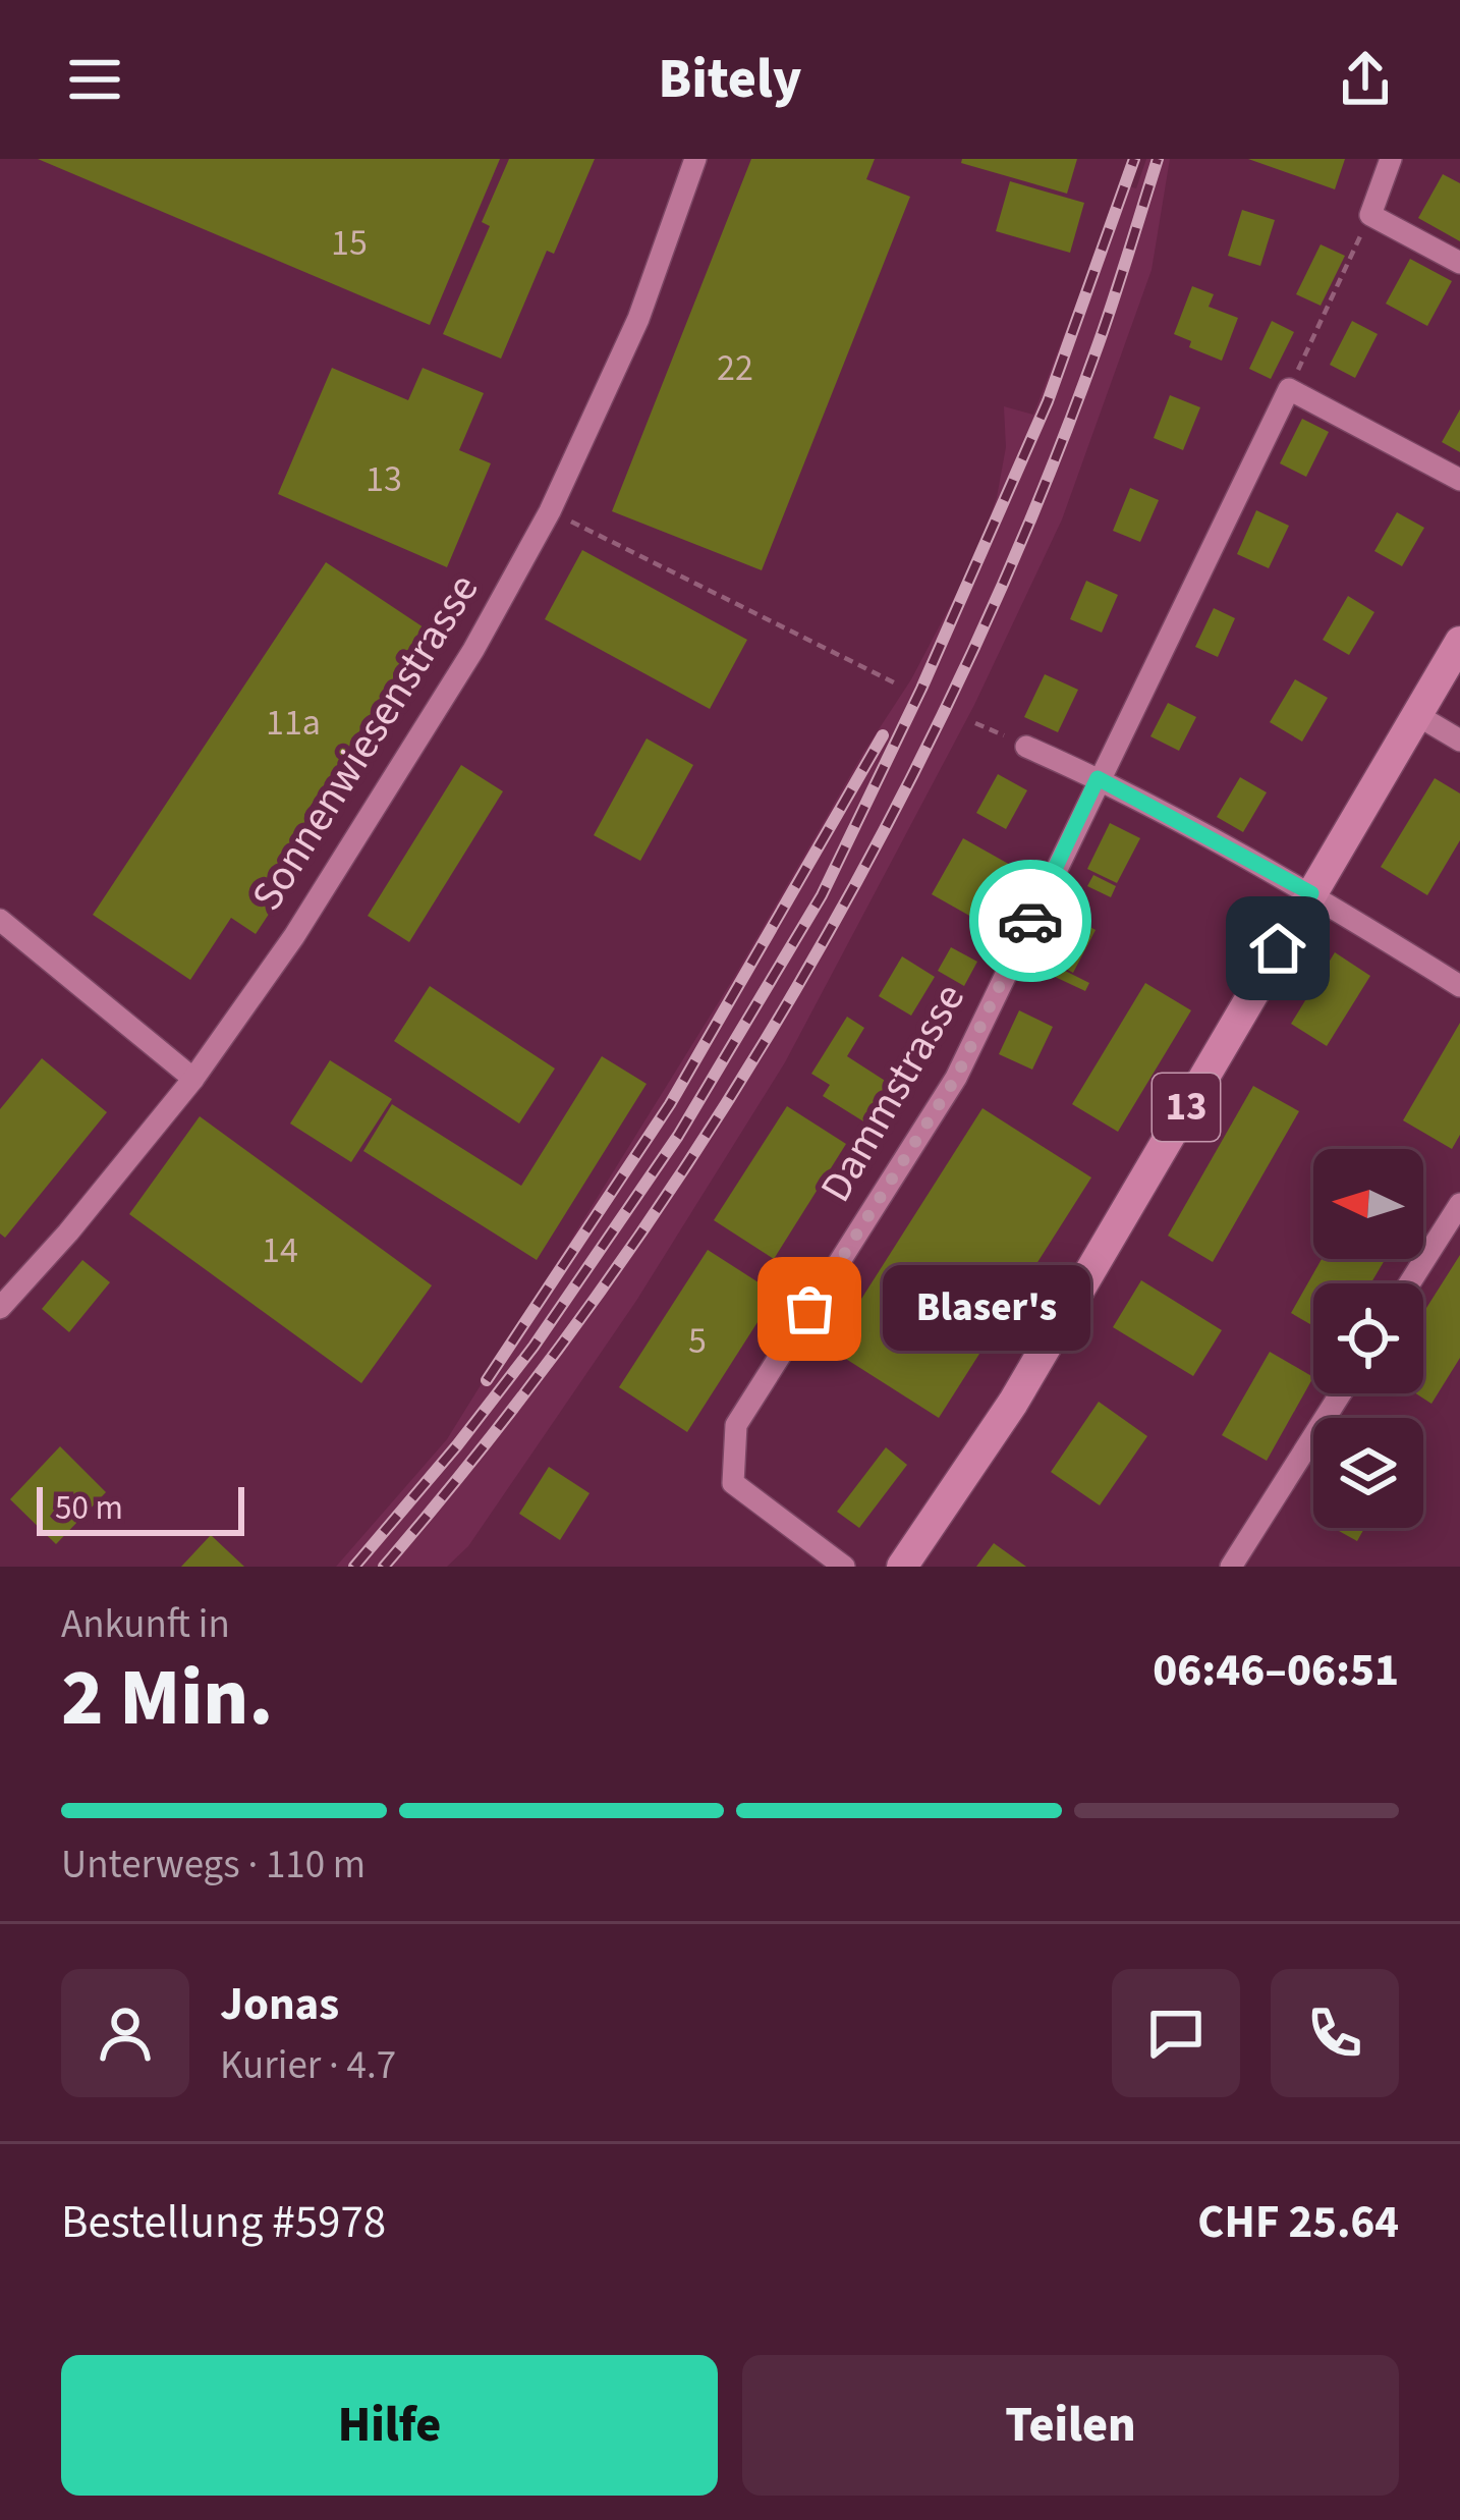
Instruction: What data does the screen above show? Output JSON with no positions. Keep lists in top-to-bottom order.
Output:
{
  "streets": {
    "main road": ["13"],
    "street": ["Sonnenwiesenstrasse", "Dammstrasse"]
  },
  "places": ["Blaser's"],
  "house_numbers": [
    "15",
    "22",
    "13",
    "11a",
    "14",
    "5"
  ],
  "scale_bar": "50 m",
  "north": "left",
  "page": {
    "header": "Bitely",
    "bubble": "Blaser's",
    "scale": "50 m",
    "heading": ["2 Min.", "Ankunft in", "06:46–06:51"],
    "panel": [
      "Jonas",
      "Kurier · 4.7",
      "Bestellung #5978",
      "CHF 25.64"
    ],
    "bar": "Unterwegs · 110 m",
    "buttons": ["Hilfe", "Teilen"]
  }
}
